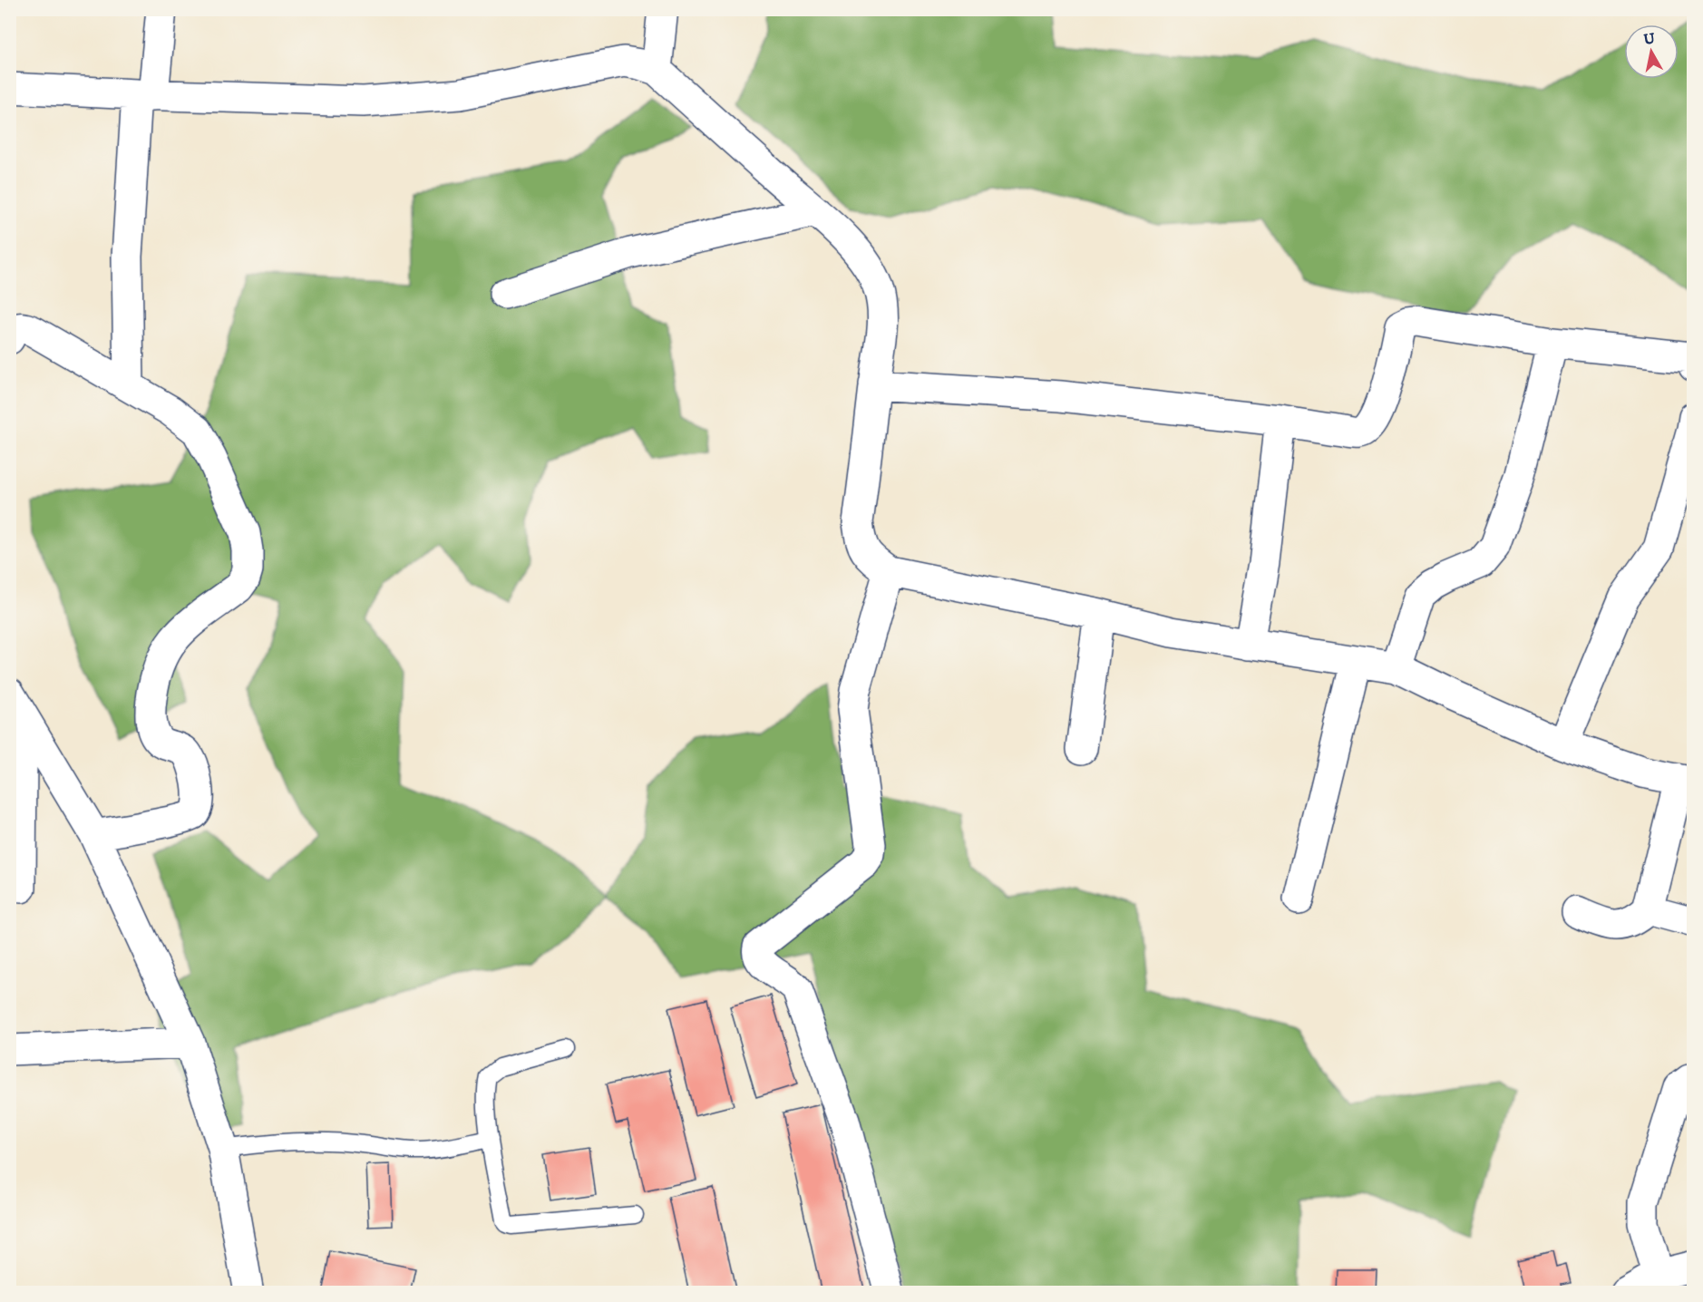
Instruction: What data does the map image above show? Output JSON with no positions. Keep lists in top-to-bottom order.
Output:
{
  "north": "top"
}
